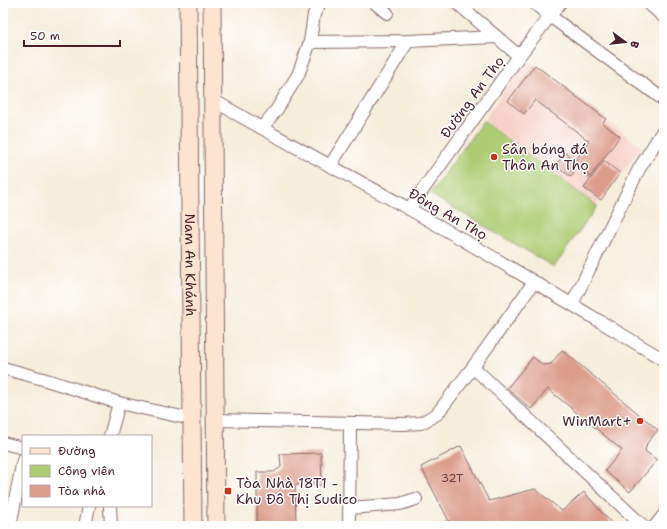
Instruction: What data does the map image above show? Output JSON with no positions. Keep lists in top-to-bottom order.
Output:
{
  "streets": {
    "street": ["Đường An Thọ", "Đông An Thọ", "Nam An Khánh"]
  },
  "crossings": [
    ["Đường An Thọ", "Đông An Thọ"],
    ["Đông An Thọ", "Nam An Khánh"]
  ],
  "places": {
    "other": ["Sân bóng đá Thôn An Thọ", "WinMart+"],
    "transit": ["Tòa Nhà 18T1 - Khu Đô Thị Sudico"]
  },
  "house_numbers": ["32T"],
  "legend": ["Đường", "Công viên", "Tòa nhà"],
  "scale_bar": "50 m",
  "north": "right"
}
